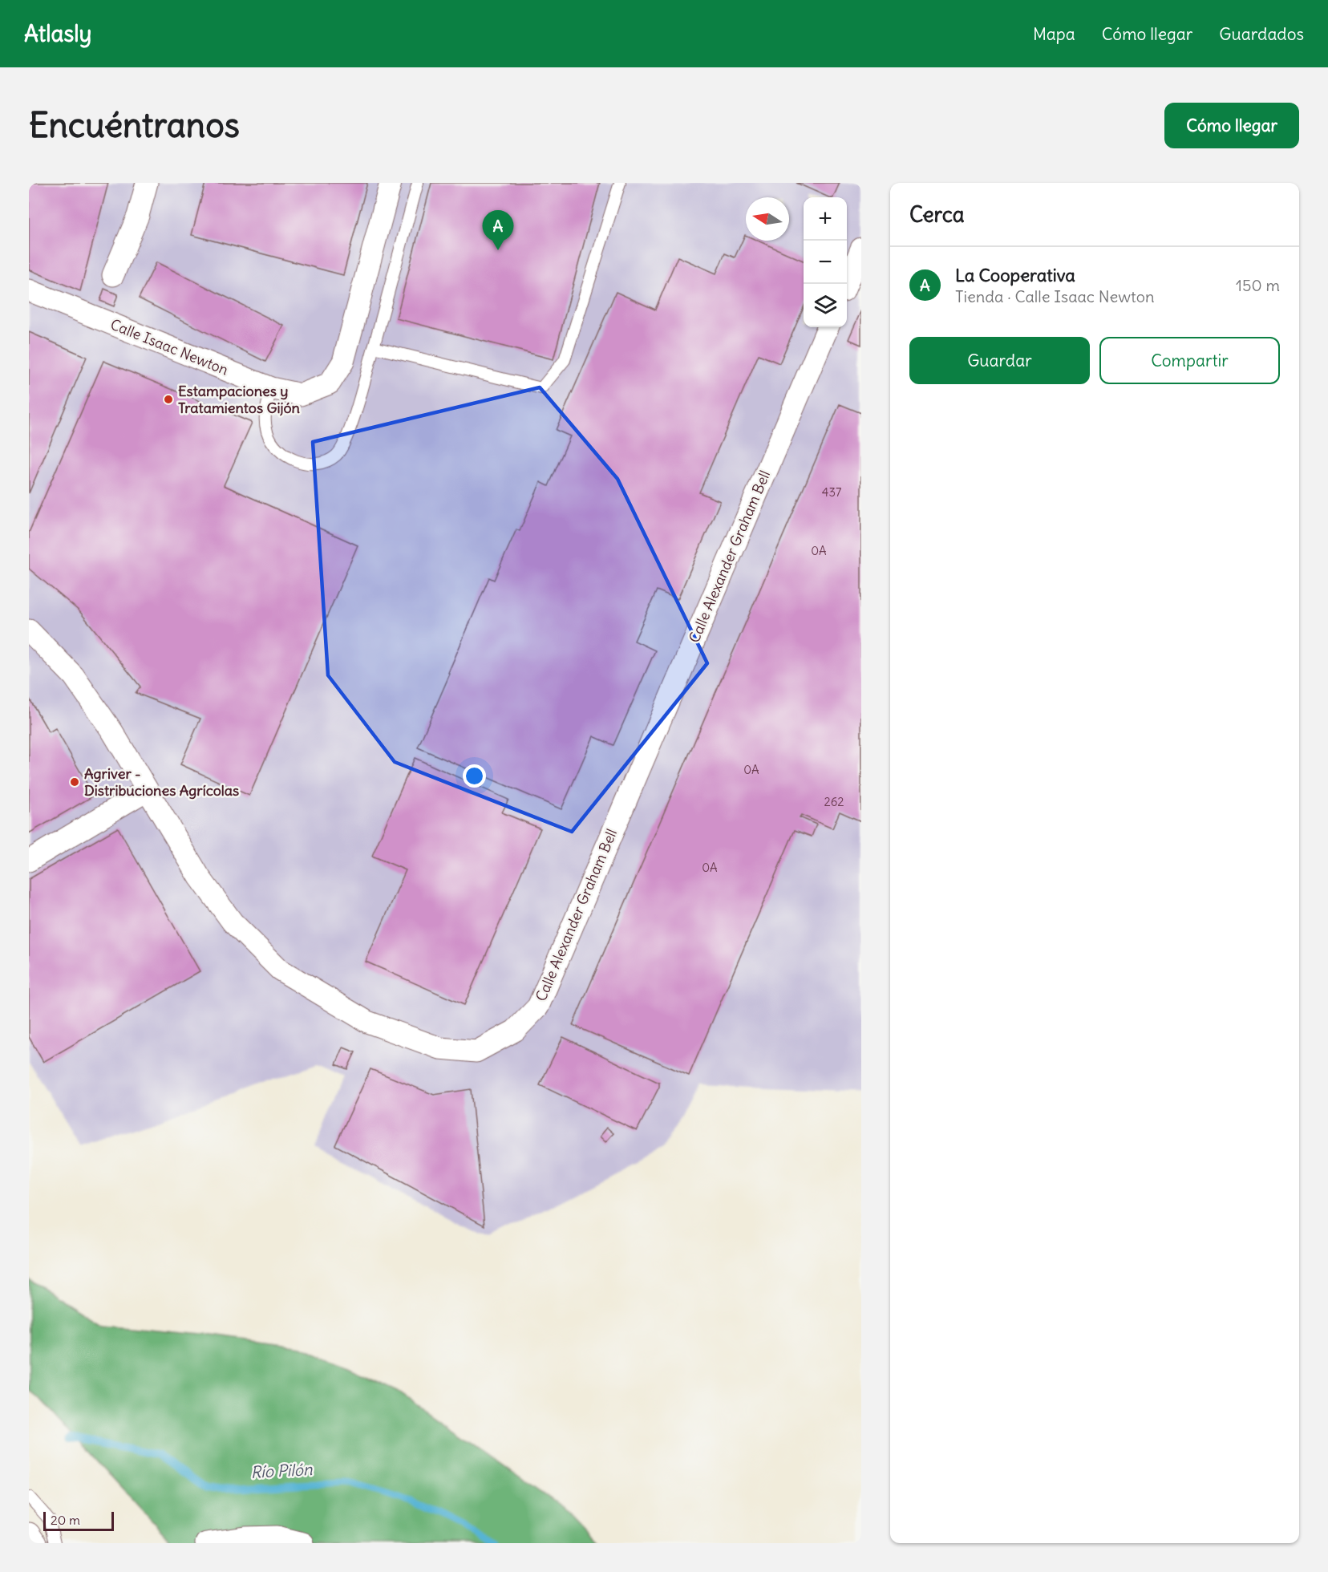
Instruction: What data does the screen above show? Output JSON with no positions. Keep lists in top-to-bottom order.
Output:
{
  "streets": {
    "street": ["Calle Isaac Newton", "Calle Alexander Graham Bell"]
  },
  "water": ["Río Pilón"],
  "places": ["Estampaciones y Tratamientos Gijón", "Agriver - Distribuciones Agrícolas"],
  "house_numbers": [
    "437",
    "0A",
    "0A",
    "262",
    "0A"
  ],
  "scale_bar": "20 m",
  "north": "left",
  "page": {
    "header": "Atlasly",
    "nav": ["Mapa", "Cómo llegar", "Guardados"],
    "buttons": [
      "Cómo llegar",
      ["Guardar", "Compartir"]
    ],
    "title": "Encuéntranos",
    "heading": "Cerca",
    "map_buttons": ["+", "−"],
    "pins": "A",
    "list": [
      {
        "mark": "A",
        "name": "La Cooperativa",
        "note": "Tienda · Calle Isaac Newton",
        "value": "150 m"
      }
    ],
    "scale": "20 m"
  }
}
